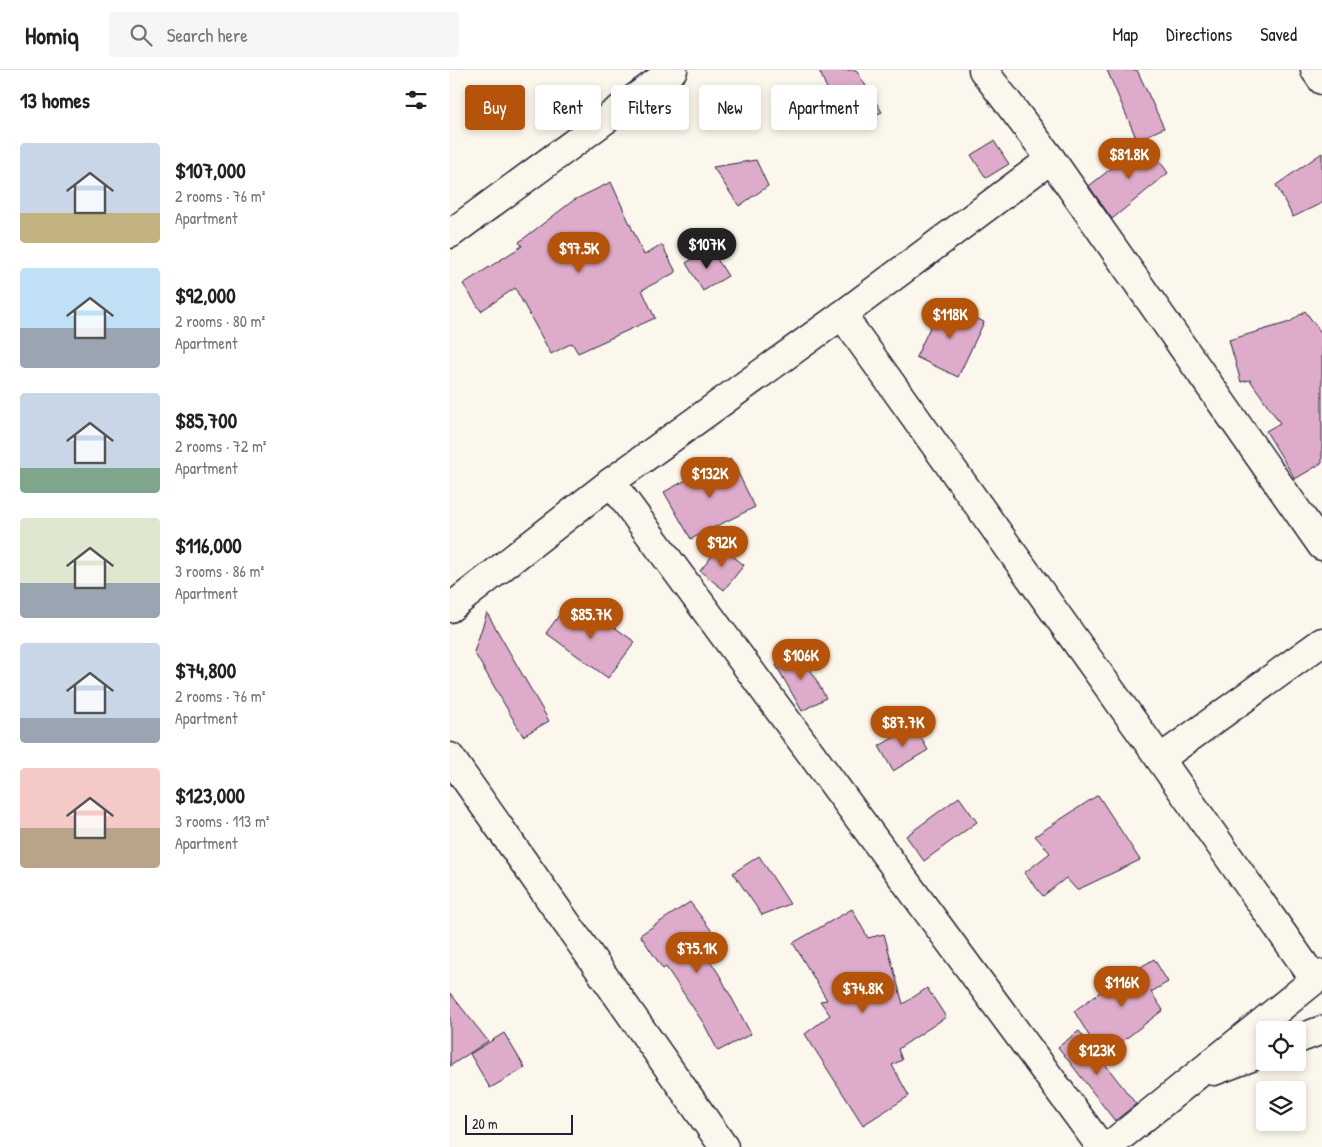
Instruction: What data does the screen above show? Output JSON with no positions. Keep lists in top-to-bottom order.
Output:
{
  "scale_bar": "20 m",
  "page": {
    "header": "Homiq",
    "search": "Search here",
    "nav": ["Map", "Directions", "Saved"],
    "heading": "13 homes",
    "chip": [
      "Buy",
      "Rent",
      "Filters",
      "New",
      "Apartment"
    ],
    "list": [
      {
        "name": "$107,000",
        "note": "2 rooms · 76 m² · Apartment"
      },
      {
        "name": "$92,000",
        "note": "2 rooms · 80 m² · Apartment"
      },
      {
        "name": "$85,700",
        "note": "2 rooms · 72 m² · Apartment"
      },
      {
        "name": "$116,000",
        "note": "3 rooms · 86 m² · Apartment"
      },
      {
        "name": "$74,800",
        "note": "2 rooms · 76 m² · Apartment"
      },
      {
        "name": "$123,000",
        "note": "3 rooms · 113 m² · Apartment"
      }
    ],
    "price": [
      "$81.8K",
      "$107K",
      "$97.5K",
      "$118K",
      "$132K",
      "$92K",
      "$85.7K",
      "$106K",
      "$87.7K",
      "$75.1K",
      "$116K",
      "$74.8K",
      "$123K"
    ],
    "scale": "20 m"
  }
}
